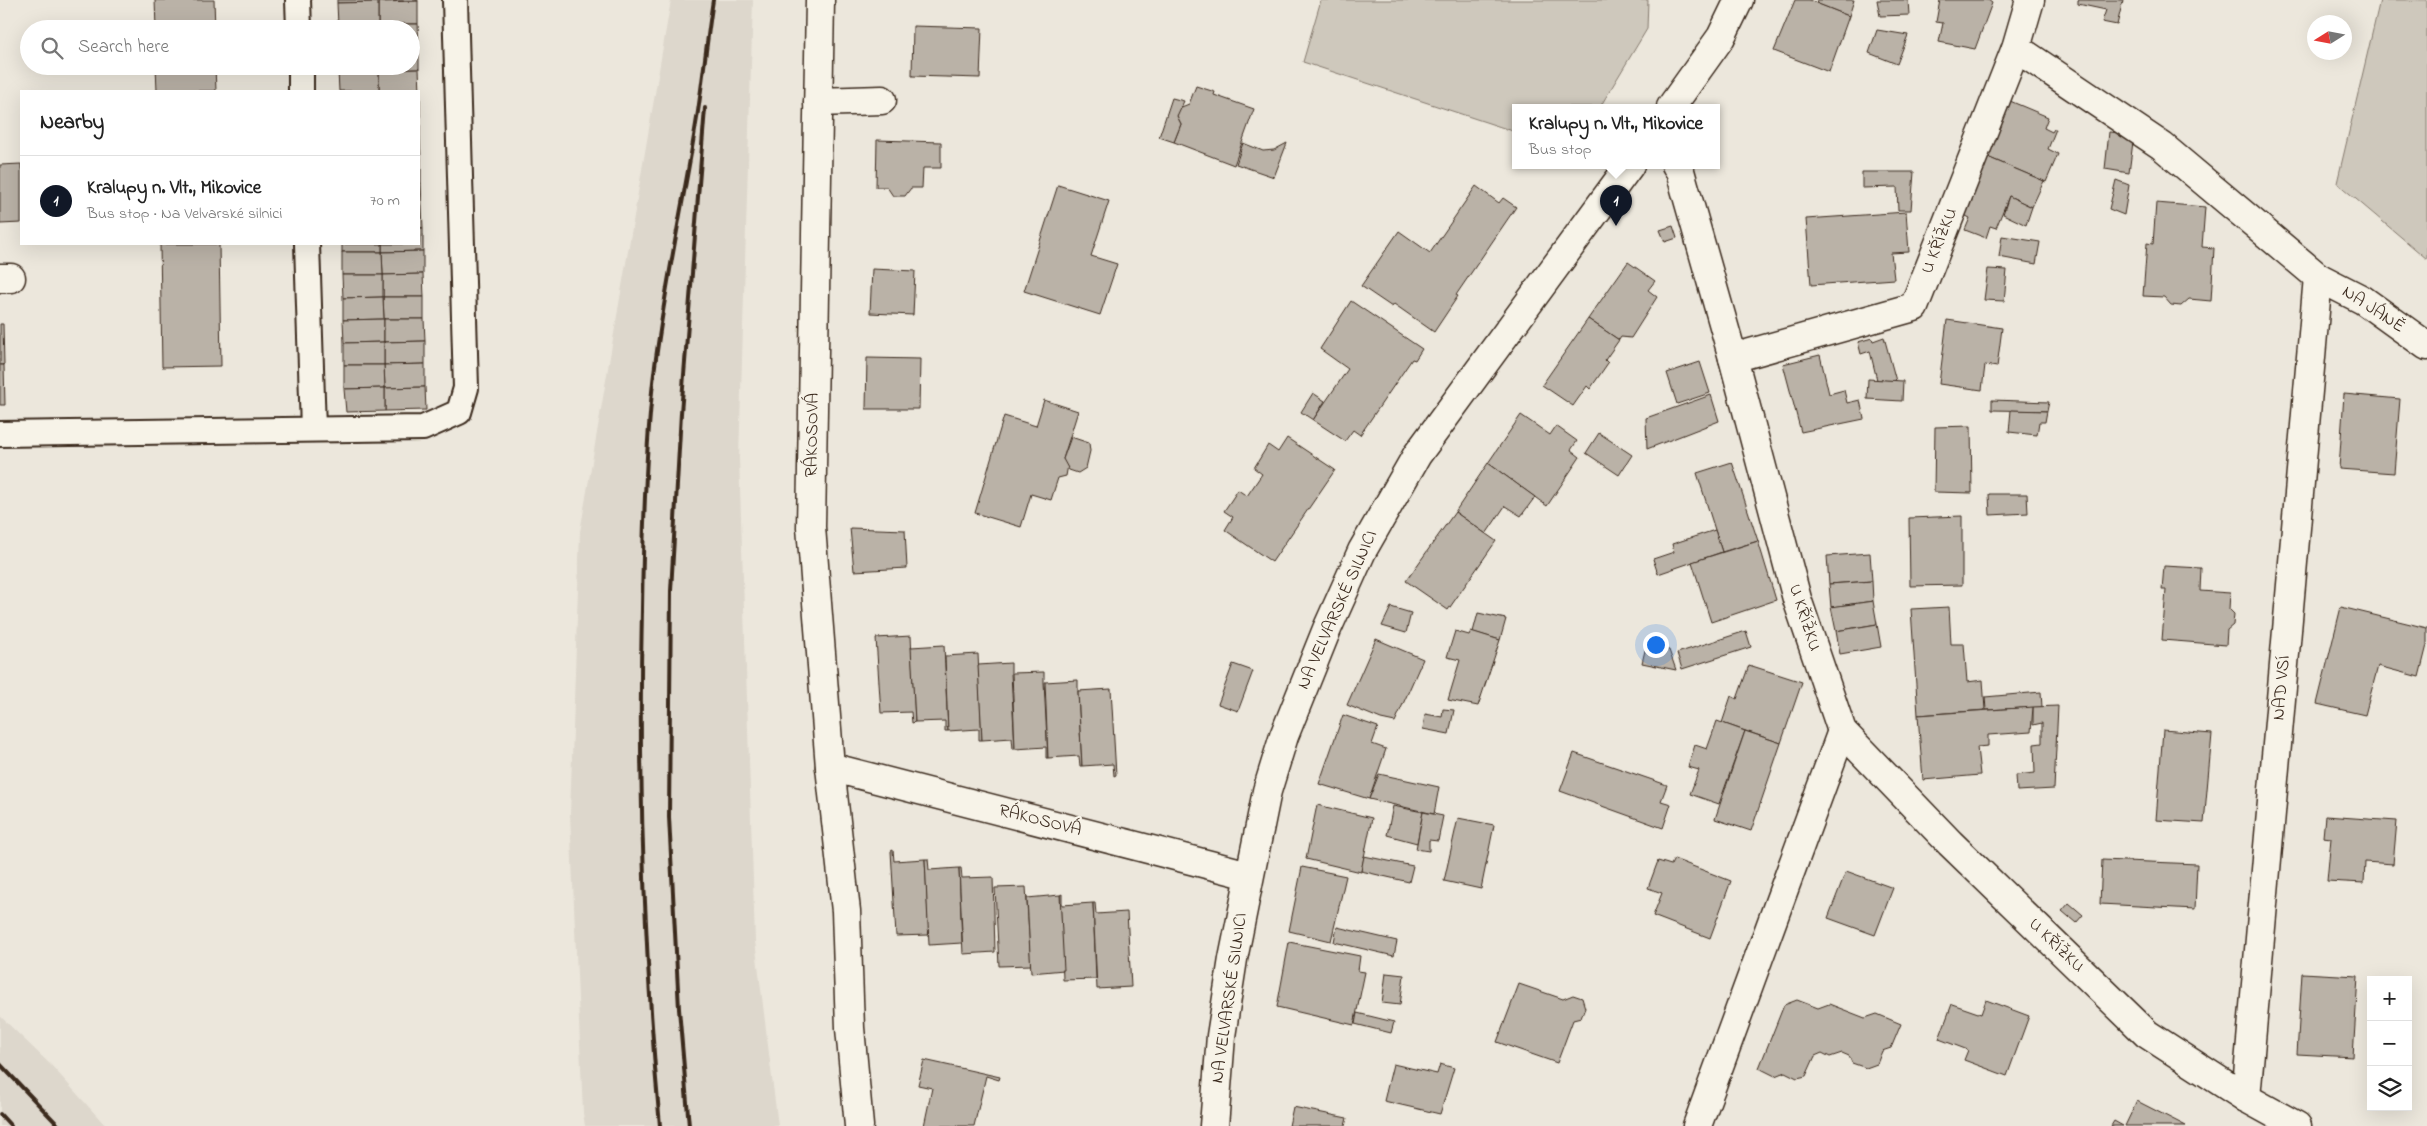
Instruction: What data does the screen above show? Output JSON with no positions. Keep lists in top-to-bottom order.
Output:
{
  "streets": {
    "street": [
      "U KŘÍŽKU",
      "NA JÁNĚ",
      "RÁKOSOVÁ",
      "NA VELVARSKÉ SILNICI",
      "NAD VSÍ"
    ]
  },
  "crossings": [
    ["U KŘÍŽKU", "NA JÁNĚ"],
    ["U KŘÍŽKU", "NAD VSÍ"],
    ["NA JÁNĚ", "NAD VSÍ"],
    ["RÁKOSOVÁ", "NA VELVARSKÉ SILNICI"]
  ],
  "north": "left",
  "page": {
    "search": "Search here",
    "heading": "Nearby",
    "popup": ["Kralupy n. Vlt., Mikovice", "Bus stop"],
    "list": [
      {
        "mark": "1",
        "name": "Kralupy n. Vlt., Mikovice",
        "note": "Bus stop · Na Velvarské silnici",
        "value": "70 m"
      }
    ],
    "pins": "1",
    "map_buttons": ["+", "−"]
  }
}
